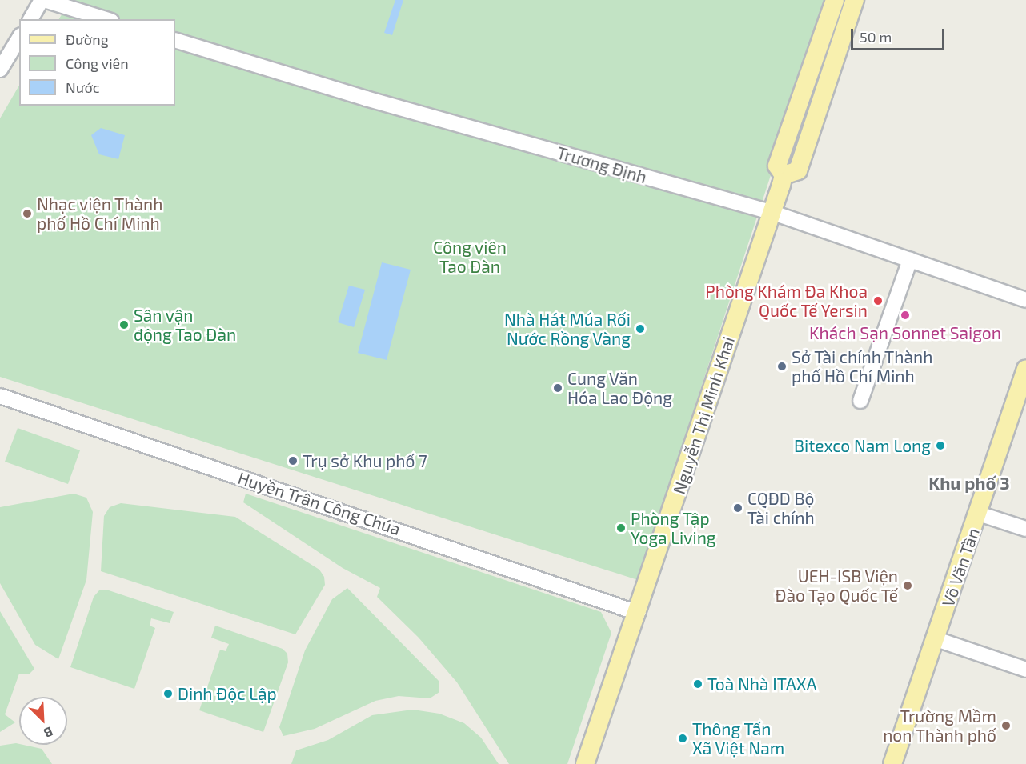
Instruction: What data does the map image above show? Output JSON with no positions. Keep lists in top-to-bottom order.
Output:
{
  "streets": {
    "main road": ["Nguyễn Thị Minh Khai", "Võ Văn Tần"],
    "street": ["Trương Định", "Huyền Trân Công Chúa"]
  },
  "crossings": [
    ["Trương Định", "Nguyễn Thị Minh Khai"],
    ["Nguyễn Thị Minh Khai", "Huyền Trân Công Chúa"]
  ],
  "districts": ["Khu phố 3"],
  "parks": ["Công viên Tao Đàn"],
  "places": [
    "Nhạc viện Thành phố Hồ Chí Minh",
    "Phòng Khám Đa Khoa Quốc Tế Yersin",
    "Khách Sạn Sonnet Saigon",
    "Sân vận động Tao Đàn",
    "Nhà Hát Múa Rối Nước Rồng Vàng",
    "Sở Tài chính Thành phố Hồ Chí Minh",
    "Cung Văn Hóa Lao Động",
    "Bitexco Nam Long",
    "Trụ sở Khu phố 7",
    "CQĐD Bộ Tài chính",
    "Phòng Tập Yoga Living",
    "UEH-ISB Viện Đào Tạo Quốc Tế",
    "Toà Nhà ITAXA",
    "Dinh Độc Lập",
    "Trường Mầm non Thành phố",
    "Thông Tấn Xã Việt Nam"
  ],
  "legend": ["Đường", "Công viên", "Nước"],
  "scale_bar": "50 m",
  "north": "bottom right"
}
